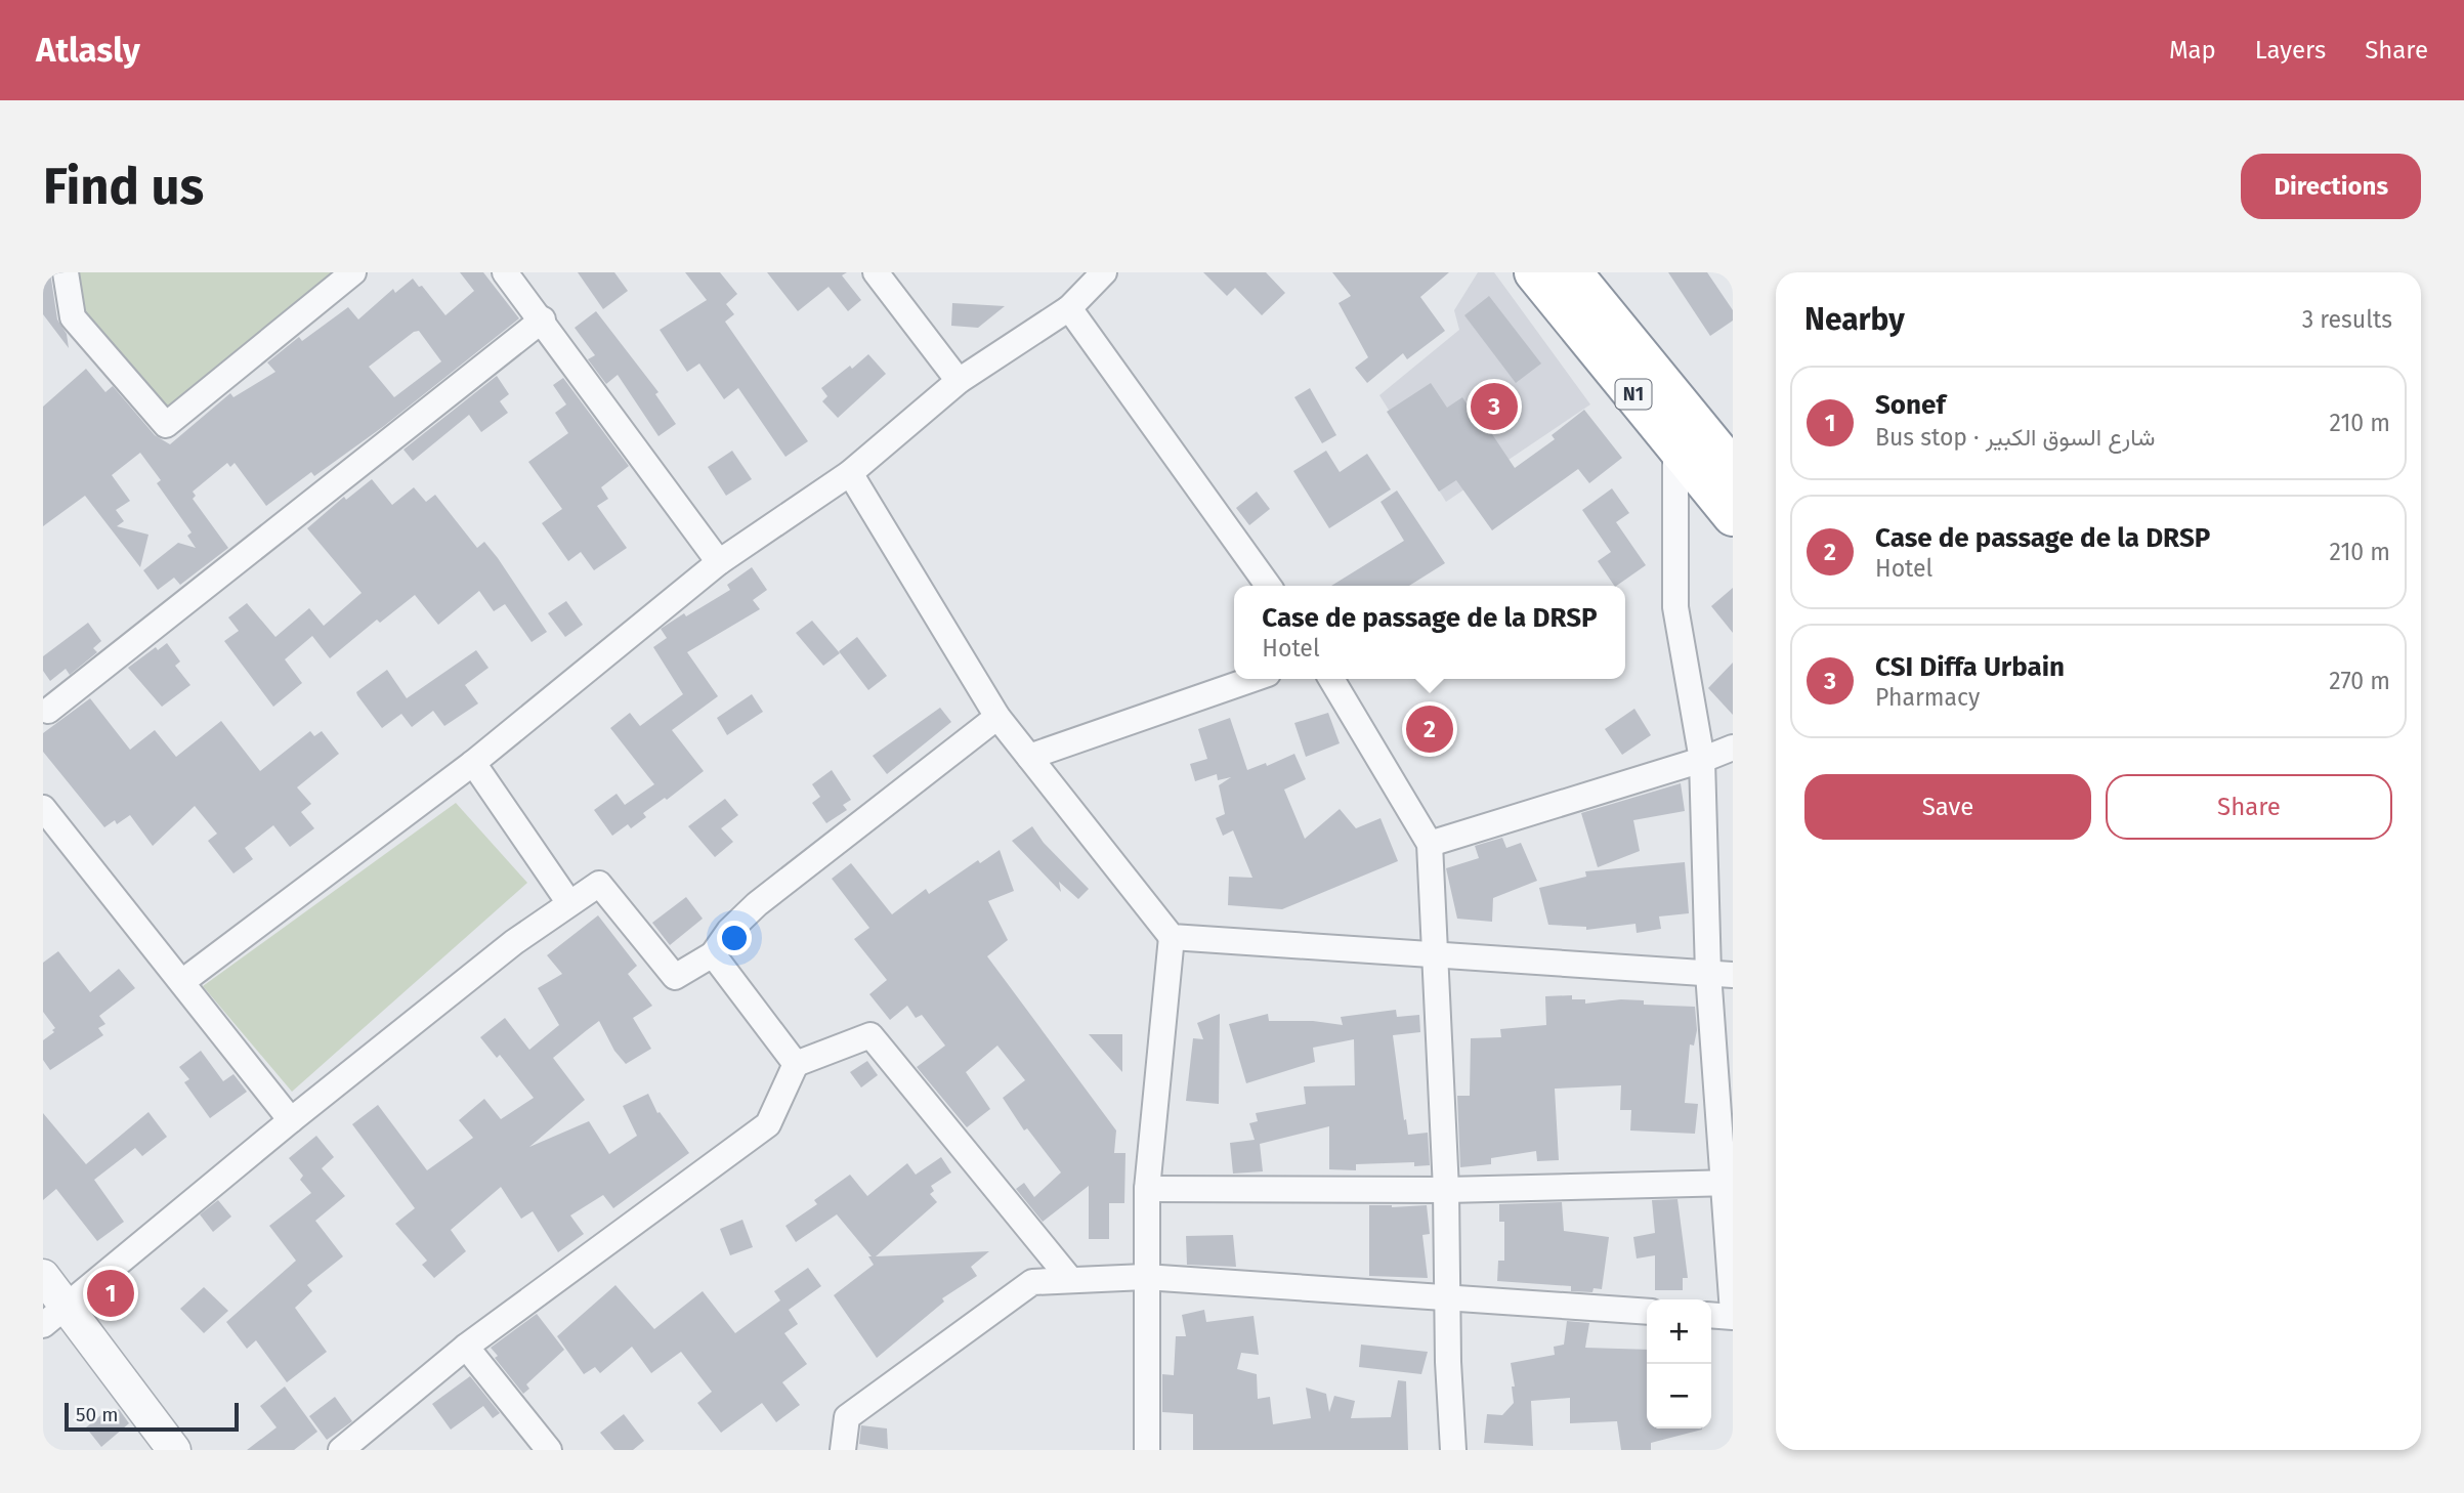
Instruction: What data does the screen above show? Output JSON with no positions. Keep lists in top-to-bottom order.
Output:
{
  "streets": {
    "highway": ["N1"]
  },
  "scale_bar": "50 m",
  "page": {
    "header": "Atlasly",
    "nav": ["Map", "Layers", "Share"],
    "buttons": [
      "Directions",
      ["Save", "Share"]
    ],
    "title": "Find us",
    "heading": ["Nearby", "3 results"],
    "list": [
      {
        "mark": "1",
        "name": "Sonef",
        "note": "Bus stop · شارع السوق الكبير",
        "value": "210 m"
      },
      {
        "mark": "2",
        "name": "Case de passage de la DRSP",
        "note": "Hotel",
        "value": "210 m"
      },
      {
        "mark": "3",
        "name": "CSI Diffa Urbain",
        "note": "Pharmacy",
        "value": "270 m"
      }
    ],
    "pins": ["3", "2", "1"],
    "popup": ["Case de passage de la DRSP", "Hotel"],
    "map_buttons": ["+", "−"],
    "scale": "50 m"
  }
}
